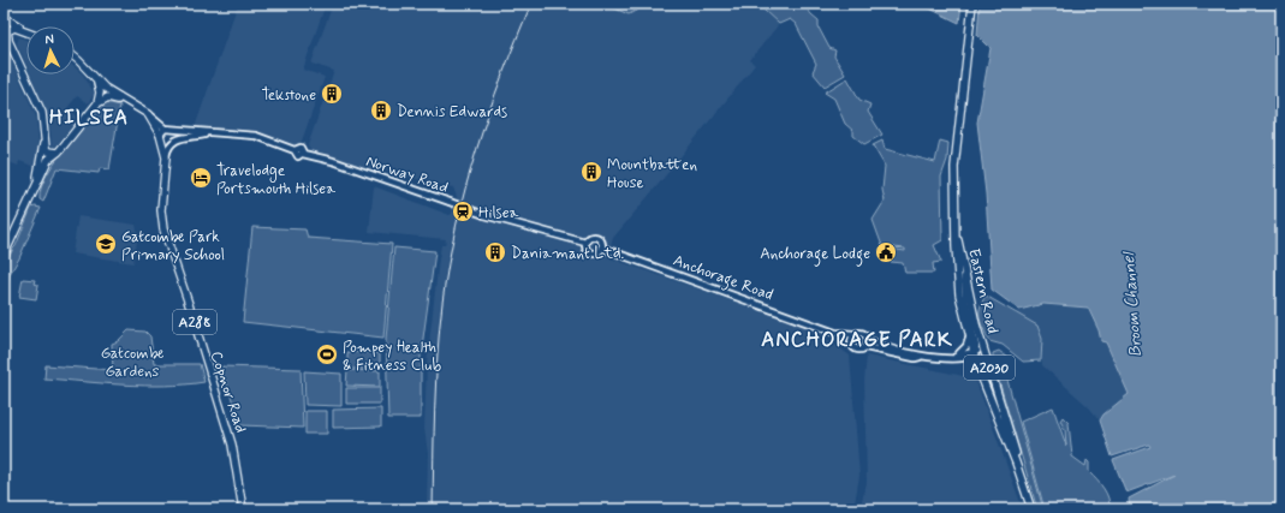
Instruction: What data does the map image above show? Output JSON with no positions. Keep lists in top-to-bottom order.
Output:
{
  "streets": {
    "main road": [
      "Eastern Road",
      "A288",
      "A2030",
      "Copnor Road"
    ],
    "street": ["Norway Road", "Anchorage Road"]
  },
  "crossings": [
    ["Norway Road", "Anchorage Road"],
    ["Norway Road", "Copnor Road"]
  ],
  "districts": ["HILSEA", "ANCHORAGE PARK"],
  "water": ["Broom Channel"],
  "parks": ["Gatcombe Gardens"],
  "places": {
    "building": [
      "Tekstone",
      "Dennis Edwards",
      "Mountbatten House",
      "Daniamant Ltd."
    ],
    "hotel": ["Travelodge Portsmouth Hilsea"],
    "station": ["Hilsea"],
    "school or university": ["Gatcombe Park Primary School"],
    "public building": ["Anchorage Lodge"],
    "sports": ["Pompey Health & Fitness Club"]
  },
  "north": "top"
}
